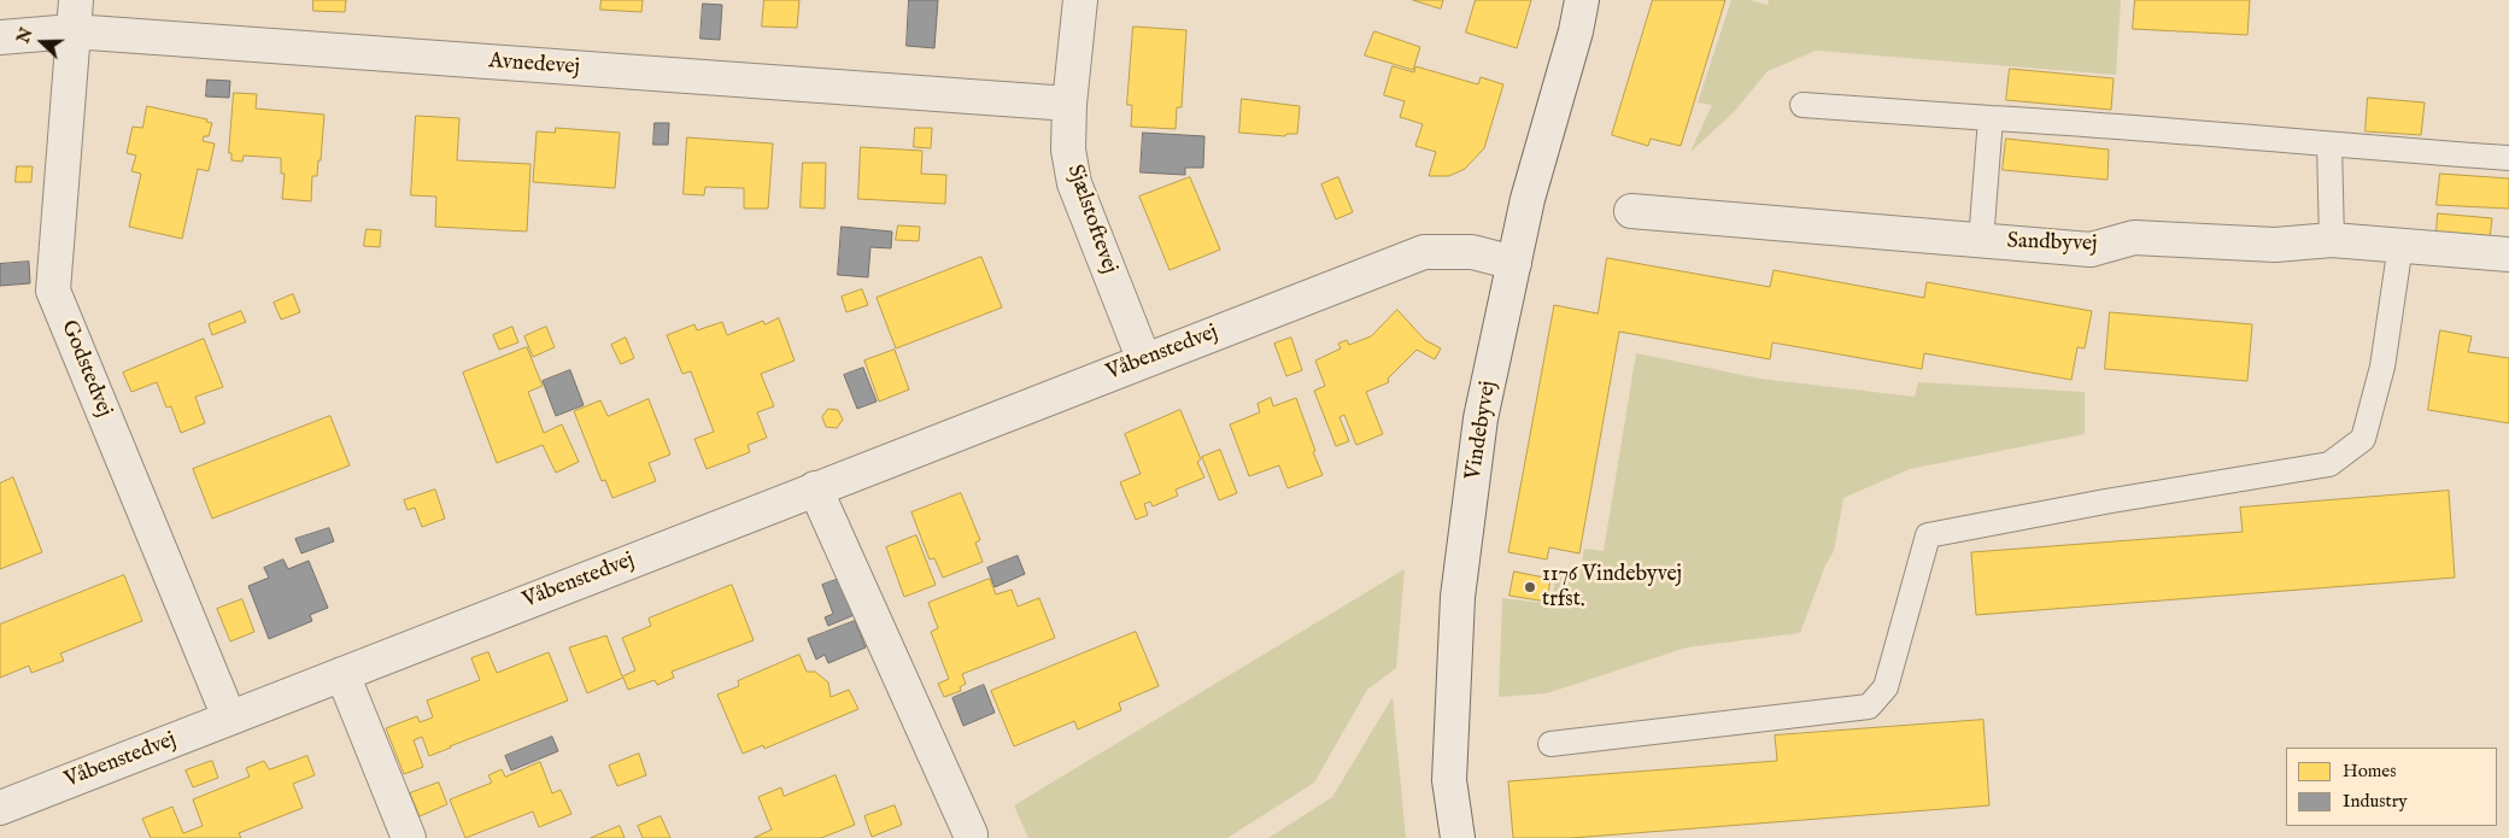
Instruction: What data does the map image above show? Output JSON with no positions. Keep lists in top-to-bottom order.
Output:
{
  "streets": {
    "street": [
      "Avnedevej",
      "Sjælstoftevej",
      "Sandbyvej",
      "Våbenstedvej",
      "Godstedvej",
      "Vindebyvej"
    ]
  },
  "crossings": [
    ["Avnedevej", "Sjælstoftevej"],
    ["Avnedevej", "Godstedvej"],
    ["Sjælstoftevej", "Våbenstedvej"],
    ["Våbenstedvej", "Godstedvej"],
    ["Våbenstedvej", "Vindebyvej"]
  ],
  "places": ["1176 Vindebyvej trfst."],
  "legend": ["Homes", "Industry"],
  "north": "left"
}
